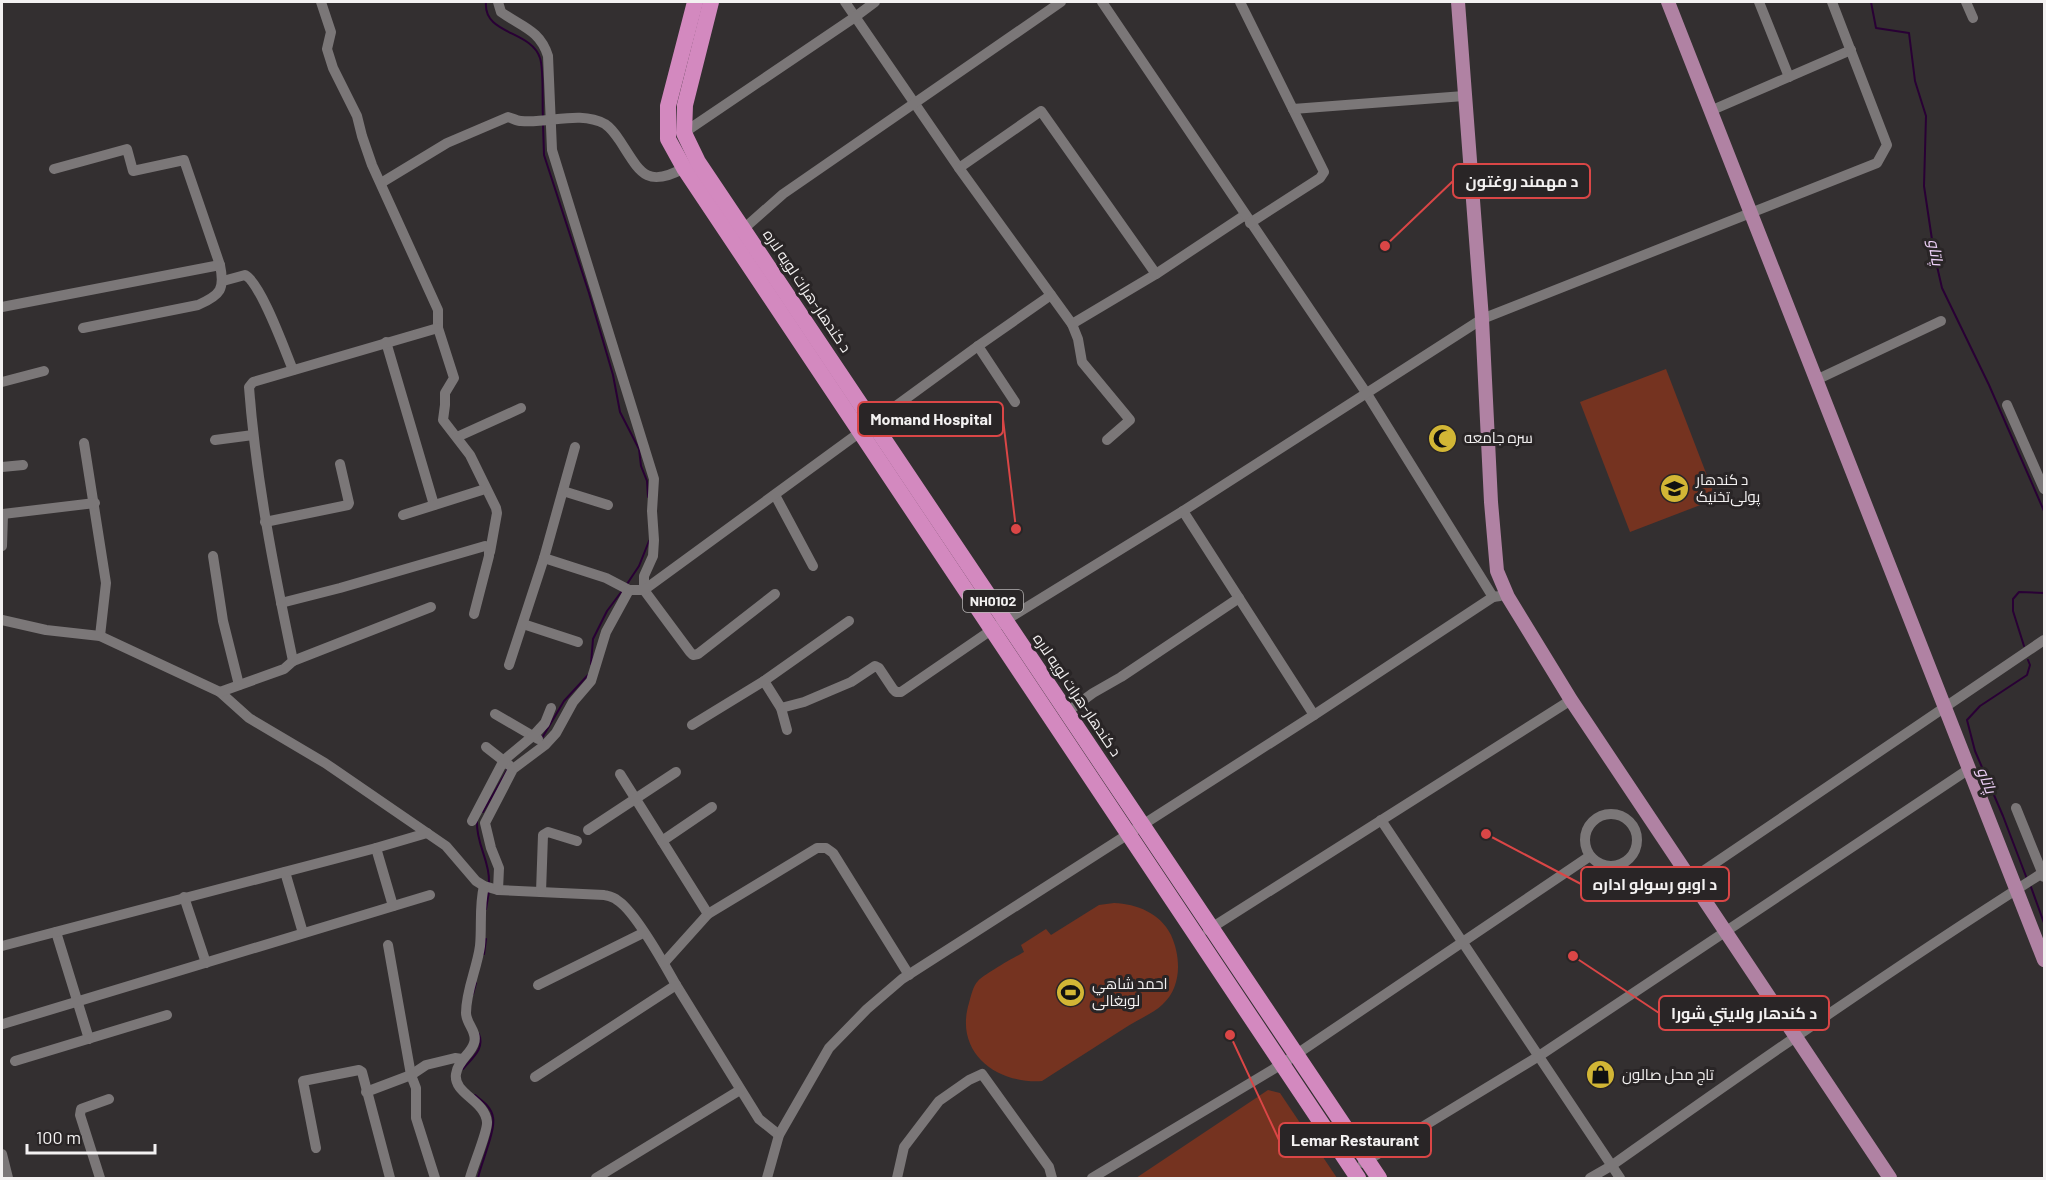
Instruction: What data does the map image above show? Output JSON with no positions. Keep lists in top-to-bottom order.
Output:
{
  "streets": {
    "highway": ["د کندهار-هرات لويه لاره", "NH0102"]
  },
  "water": ["پاتاو"],
  "places": {
    "other": [
      "د مهمند روغتون",
      "Momand Hospital",
      "د اوبو رسولو اداره",
      "د کندهار ولايتي شورا",
      "Lemar Restaurant"
    ],
    "mosque": ["سره جامعه"],
    "school or university": ["د کندهار پولی‌تخنیک"],
    "sports": ["احمد شاهي لوبغالی"],
    "shop": ["تاج محل صالون"]
  },
  "scale_bar": "100 m"
}
